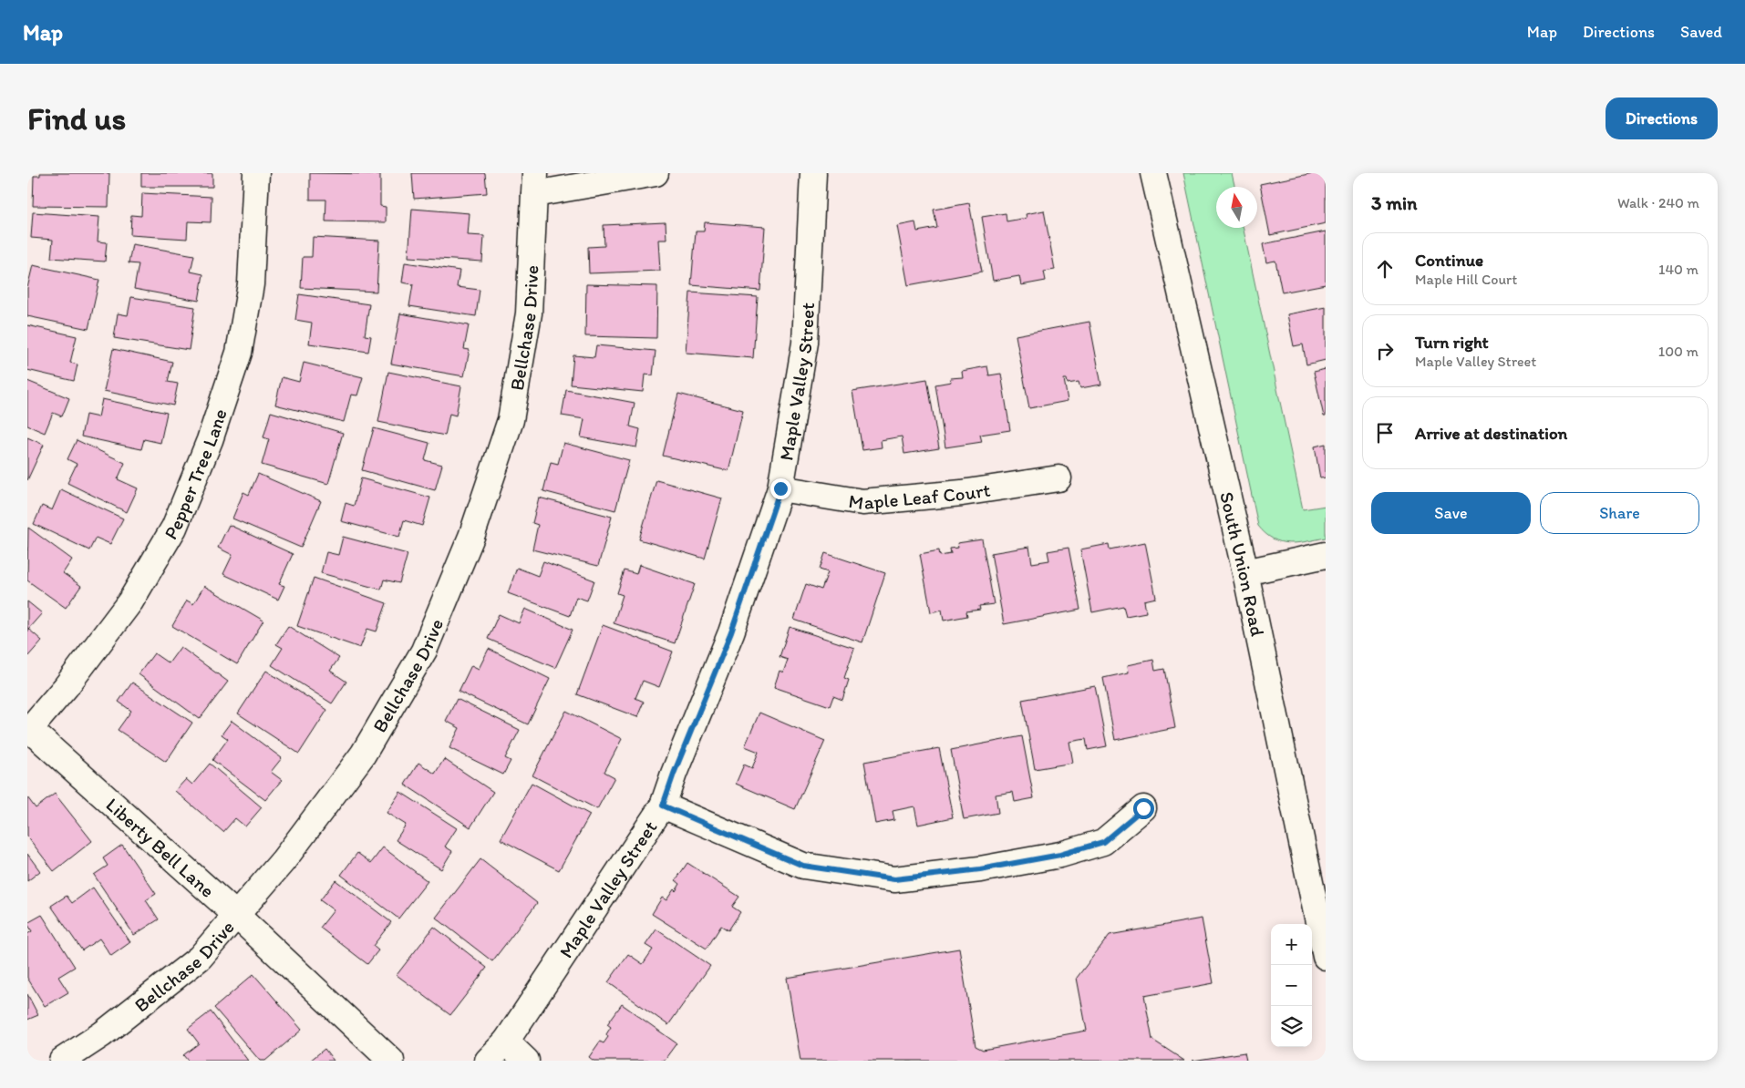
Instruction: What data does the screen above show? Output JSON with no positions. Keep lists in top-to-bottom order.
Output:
{
  "streets": {
    "street": [
      "Bellchase Drive",
      "Maple Valley Street",
      "Pepper Tree Lane",
      "Maple Leaf Court",
      "South Union Road",
      "Liberty Bell Lane"
    ]
  },
  "crossings": [
    ["Bellchase Drive", "Liberty Bell Lane"],
    ["Maple Valley Street", "Maple Leaf Court"],
    ["Pepper Tree Lane", "Liberty Bell Lane"]
  ],
  "north": "top",
  "page": {
    "header": "Map",
    "nav": ["Map", "Directions", "Saved"],
    "buttons": [
      "Directions",
      ["Save", "Share"]
    ],
    "title": "Find us",
    "heading": ["3 min", "Walk · 240 m"],
    "list": [
      ["Continue", "Maple Hill Court", "140 m"],
      ["Turn right", "Maple Valley Street", "100 m"],
      "Arrive at destination"
    ],
    "map_buttons": ["+", "−"]
  }
}
